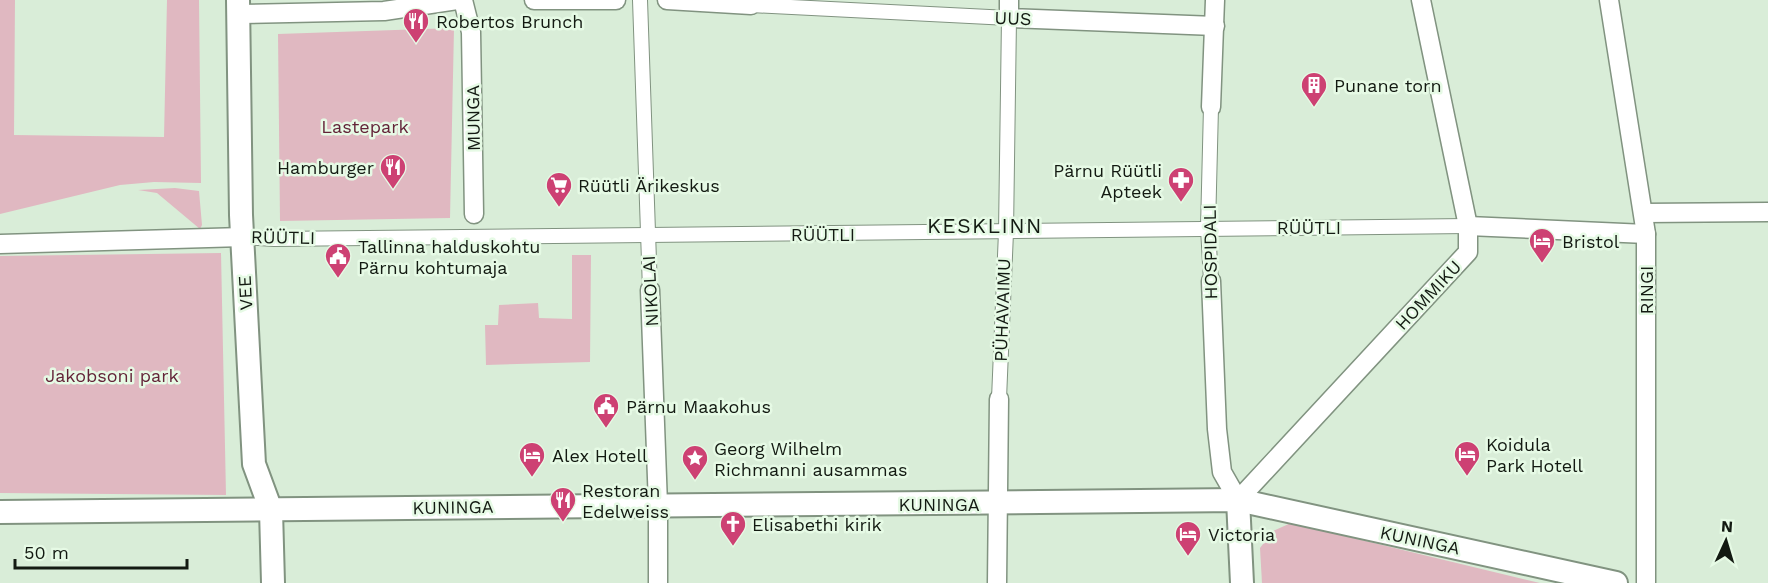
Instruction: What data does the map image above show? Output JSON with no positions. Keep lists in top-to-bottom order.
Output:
{
  "streets": {
    "street": [
      "UUS",
      "MUNGA",
      "RÜÜTLI",
      "HOSPIDALI",
      "RINGI",
      "NIKOLAI",
      "VEE",
      "HOMMIKU",
      "PÜHAVAIMU",
      "KUNINGA"
    ]
  },
  "crossings": [
    ["UUS", "HOSPIDALI"],
    ["UUS", "PÜHAVAIMU"],
    ["MUNGA", "RÜÜTLI"],
    ["RÜÜTLI", "HOSPIDALI"],
    ["RÜÜTLI", "RINGI"],
    ["RÜÜTLI", "NIKOLAI"],
    ["RÜÜTLI", "VEE"],
    ["RÜÜTLI", "HOMMIKU"],
    ["RÜÜTLI", "PÜHAVAIMU"],
    ["HOSPIDALI", "HOMMIKU"],
    ["HOSPIDALI", "KUNINGA"],
    ["NIKOLAI", "KUNINGA"],
    ["VEE", "KUNINGA"],
    ["HOMMIKU", "KUNINGA"],
    ["PÜHAVAIMU", "KUNINGA"]
  ],
  "districts": ["KESKLINN"],
  "parks": ["Lastepark", "Jakobsoni park"],
  "places": {
    "restaurant": ["Robertos Brunch", "Hamburger", "Restoran Edelweiss"],
    "building": ["Punane torn"],
    "pharmacy": ["Pärnu Rüütli Apteek"],
    "supermarket": ["Rüütli Ärikeskus"],
    "hotel": [
      "Bristol",
      "Koidula Park Hotell",
      "Alex Hotell",
      "Victoria"
    ],
    "public building": ["Tallinna halduskohtu Pärnu kohtumaja", "Pärnu Maakohus"],
    "place": ["Georg Wilhelm Richmanni ausammas"],
    "church": ["Elisabethi kirik"]
  },
  "scale_bar": "50 m",
  "north": "top"
}
